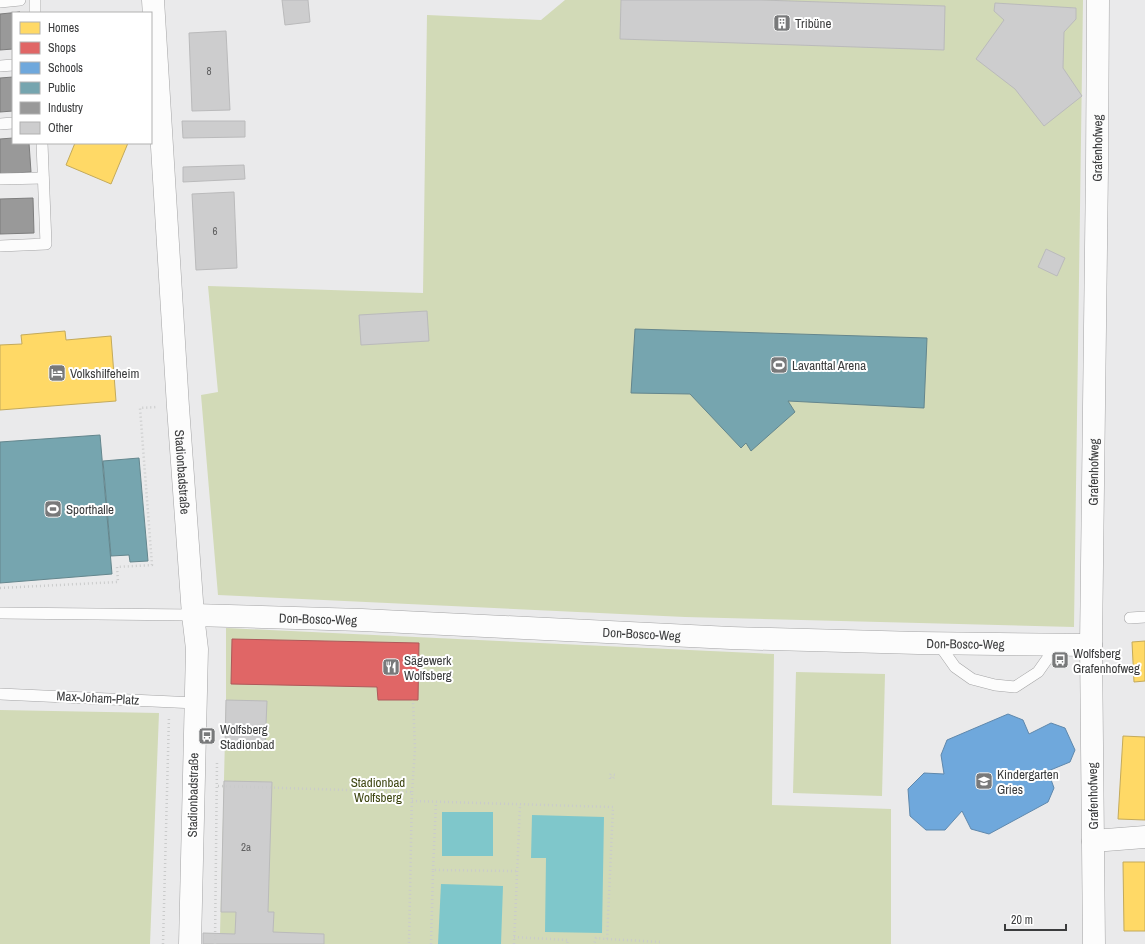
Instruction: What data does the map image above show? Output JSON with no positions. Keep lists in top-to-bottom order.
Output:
{
  "streets": {
    "street": ["Grafenhofweg", "Stadionbadstraße", "Don-Bosco-Weg"],
    "lane": ["Max-Joham-Platz"]
  },
  "crossings": [
    ["Grafenhofweg", "Don-Bosco-Weg"],
    ["Stadionbadstraße", "Don-Bosco-Weg"],
    ["Stadionbadstraße", "Max-Joham-Platz"]
  ],
  "parks": ["Stadionbad Wolfsberg"],
  "places": {
    "building": ["Tribüne"],
    "sports": ["Lavanttal Arena", "Sporthalle"],
    "hotel": ["Volkshilfeheim"],
    "bus stop": ["Wolfsberg Grafenhofweg", "Wolfsberg Stadionbad"],
    "restaurant": ["Sägewerk Wolfsberg"],
    "school or university": ["Kindergarten Gries"]
  },
  "house_numbers": ["8", "6", "2a"],
  "legend": [
    "Homes",
    "Shops",
    "Schools",
    "Public",
    "Industry",
    "Other"
  ],
  "scale_bar": "20 m"
}
